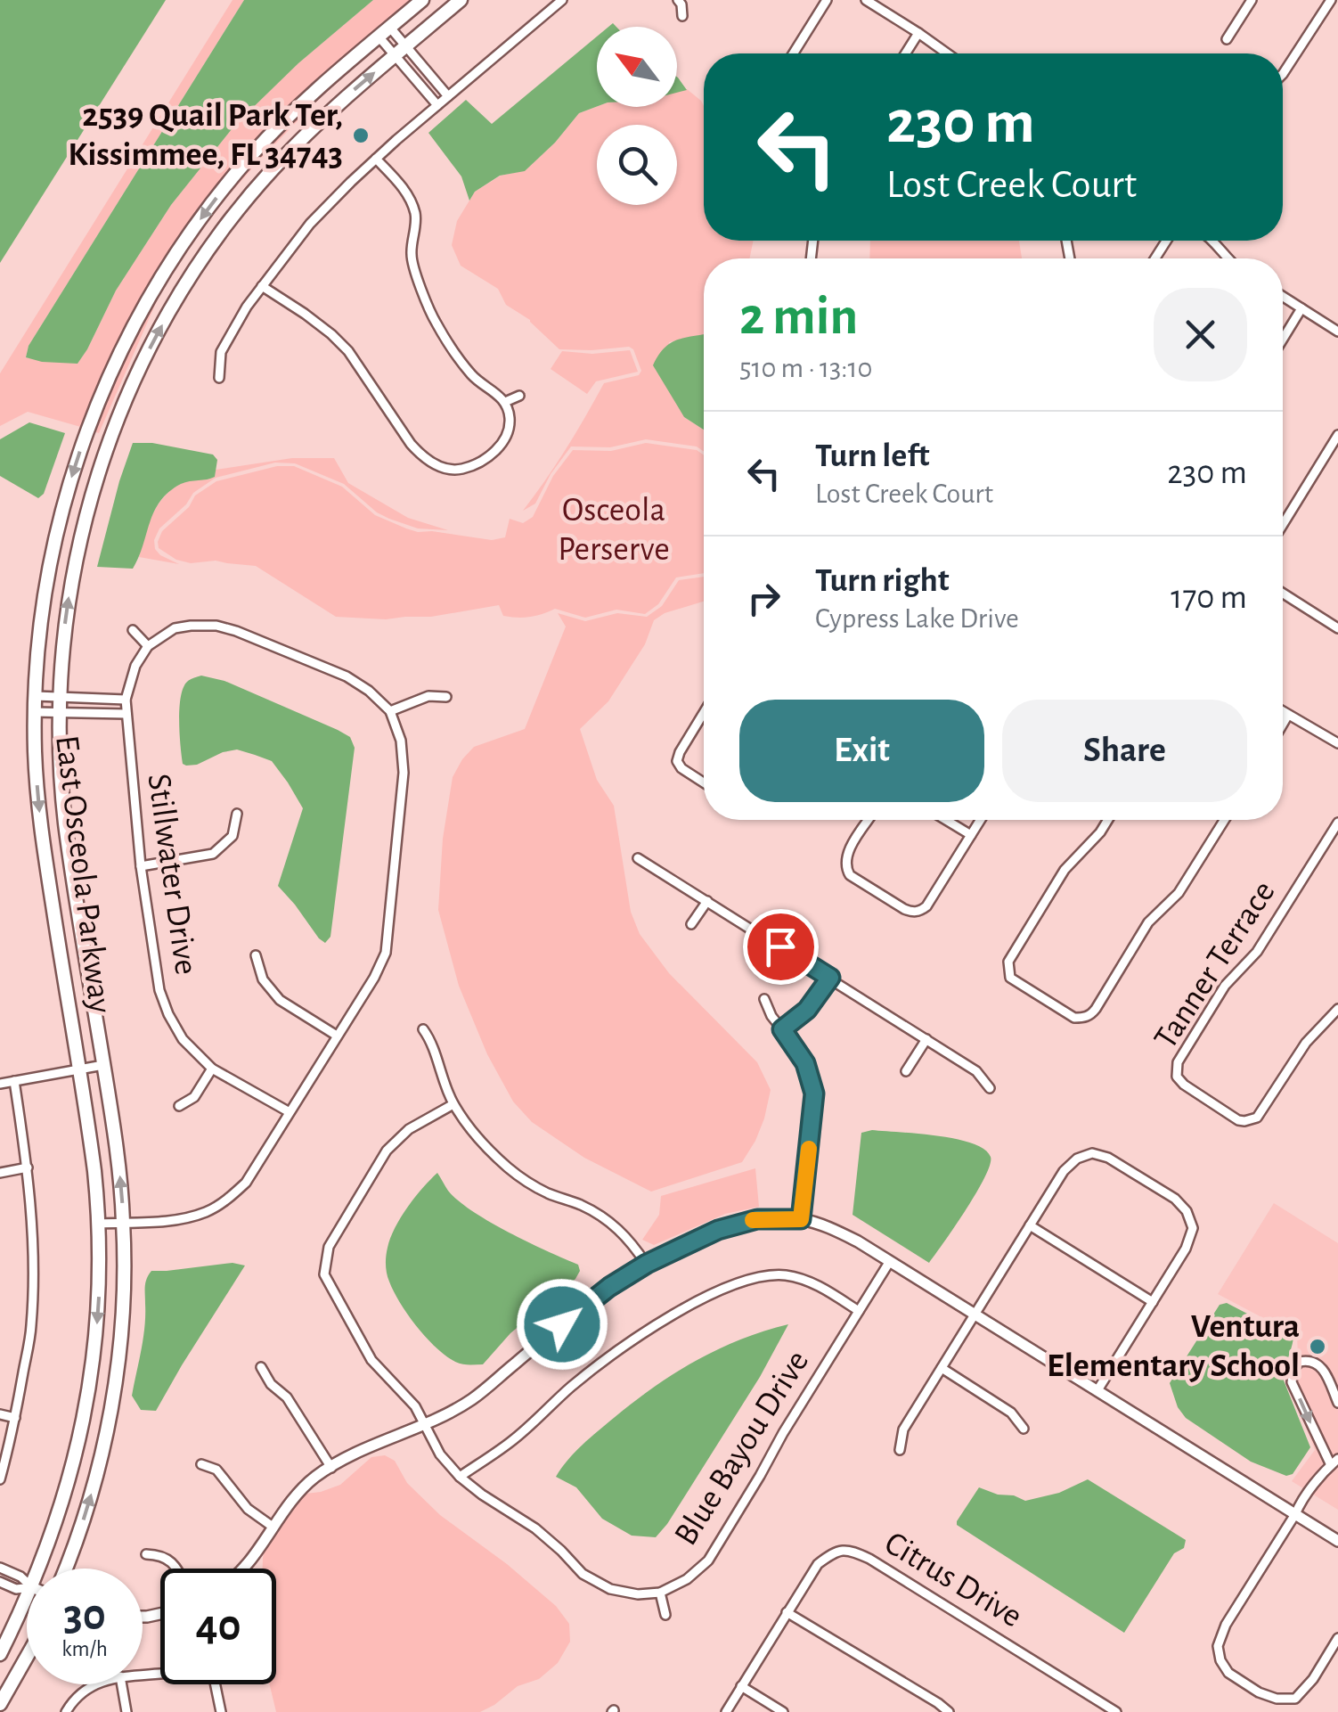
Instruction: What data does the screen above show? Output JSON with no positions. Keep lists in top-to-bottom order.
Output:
{
  "streets": {
    "main road": ["East Osceola Parkway"],
    "street": [
      "Stillwater Drive",
      "Tanner Terrace",
      "Blue Bayou Drive",
      "Citrus Drive"
    ]
  },
  "parks": ["Osceola Perserve"],
  "places": ["2539 Quail Park Ter, Kissimmee, FL 34743", "Ventura Elementary School"],
  "north": "top left",
  "page": {
    "turn": ["230 m", "Lost Creek Court"],
    "heading": ["2 min", "510 m · 13:10"],
    "list": [
      {
        "name": "Turn left",
        "note": "Lost Creek Court",
        "value": "230 m"
      },
      {
        "name": "Turn right",
        "note": "Cypress Lake Drive",
        "value": "170 m"
      }
    ],
    "buttons": ["Exit", "Share"],
    "speed": "30 km/h",
    "limit": "40"
  }
}
